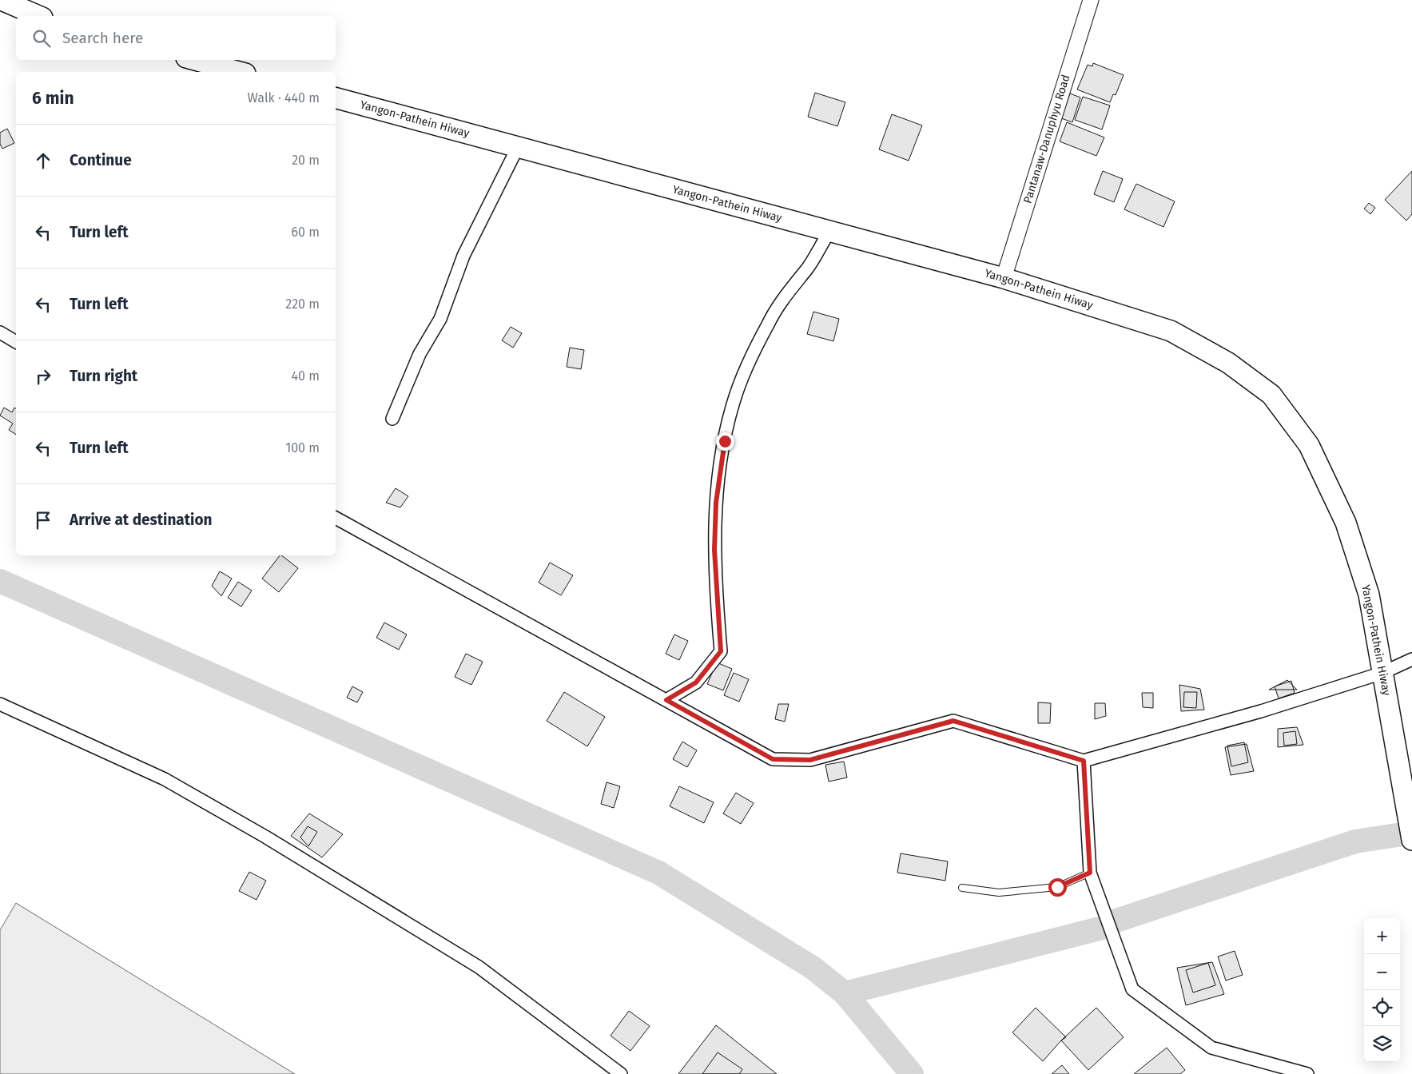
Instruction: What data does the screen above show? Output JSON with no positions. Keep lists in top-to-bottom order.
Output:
{
  "streets": {
    "highway": ["Yangon-Pathein Hiway"],
    "street": ["Pantanaw-Danuphyu Road"]
  },
  "crossings": [
    ["Yangon-Pathein Hiway", "Pantanaw-Danuphyu Road"]
  ],
  "page": {
    "search": "Search here",
    "heading": ["6 min", "Walk · 440 m"],
    "list": [
      ["Continue", "20 m"],
      ["Turn left", "60 m"],
      ["Turn left", "220 m"],
      ["Turn right", "40 m"],
      ["Turn left", "100 m"],
      "Arrive at destination"
    ],
    "map_buttons": ["+", "−"]
  }
}
